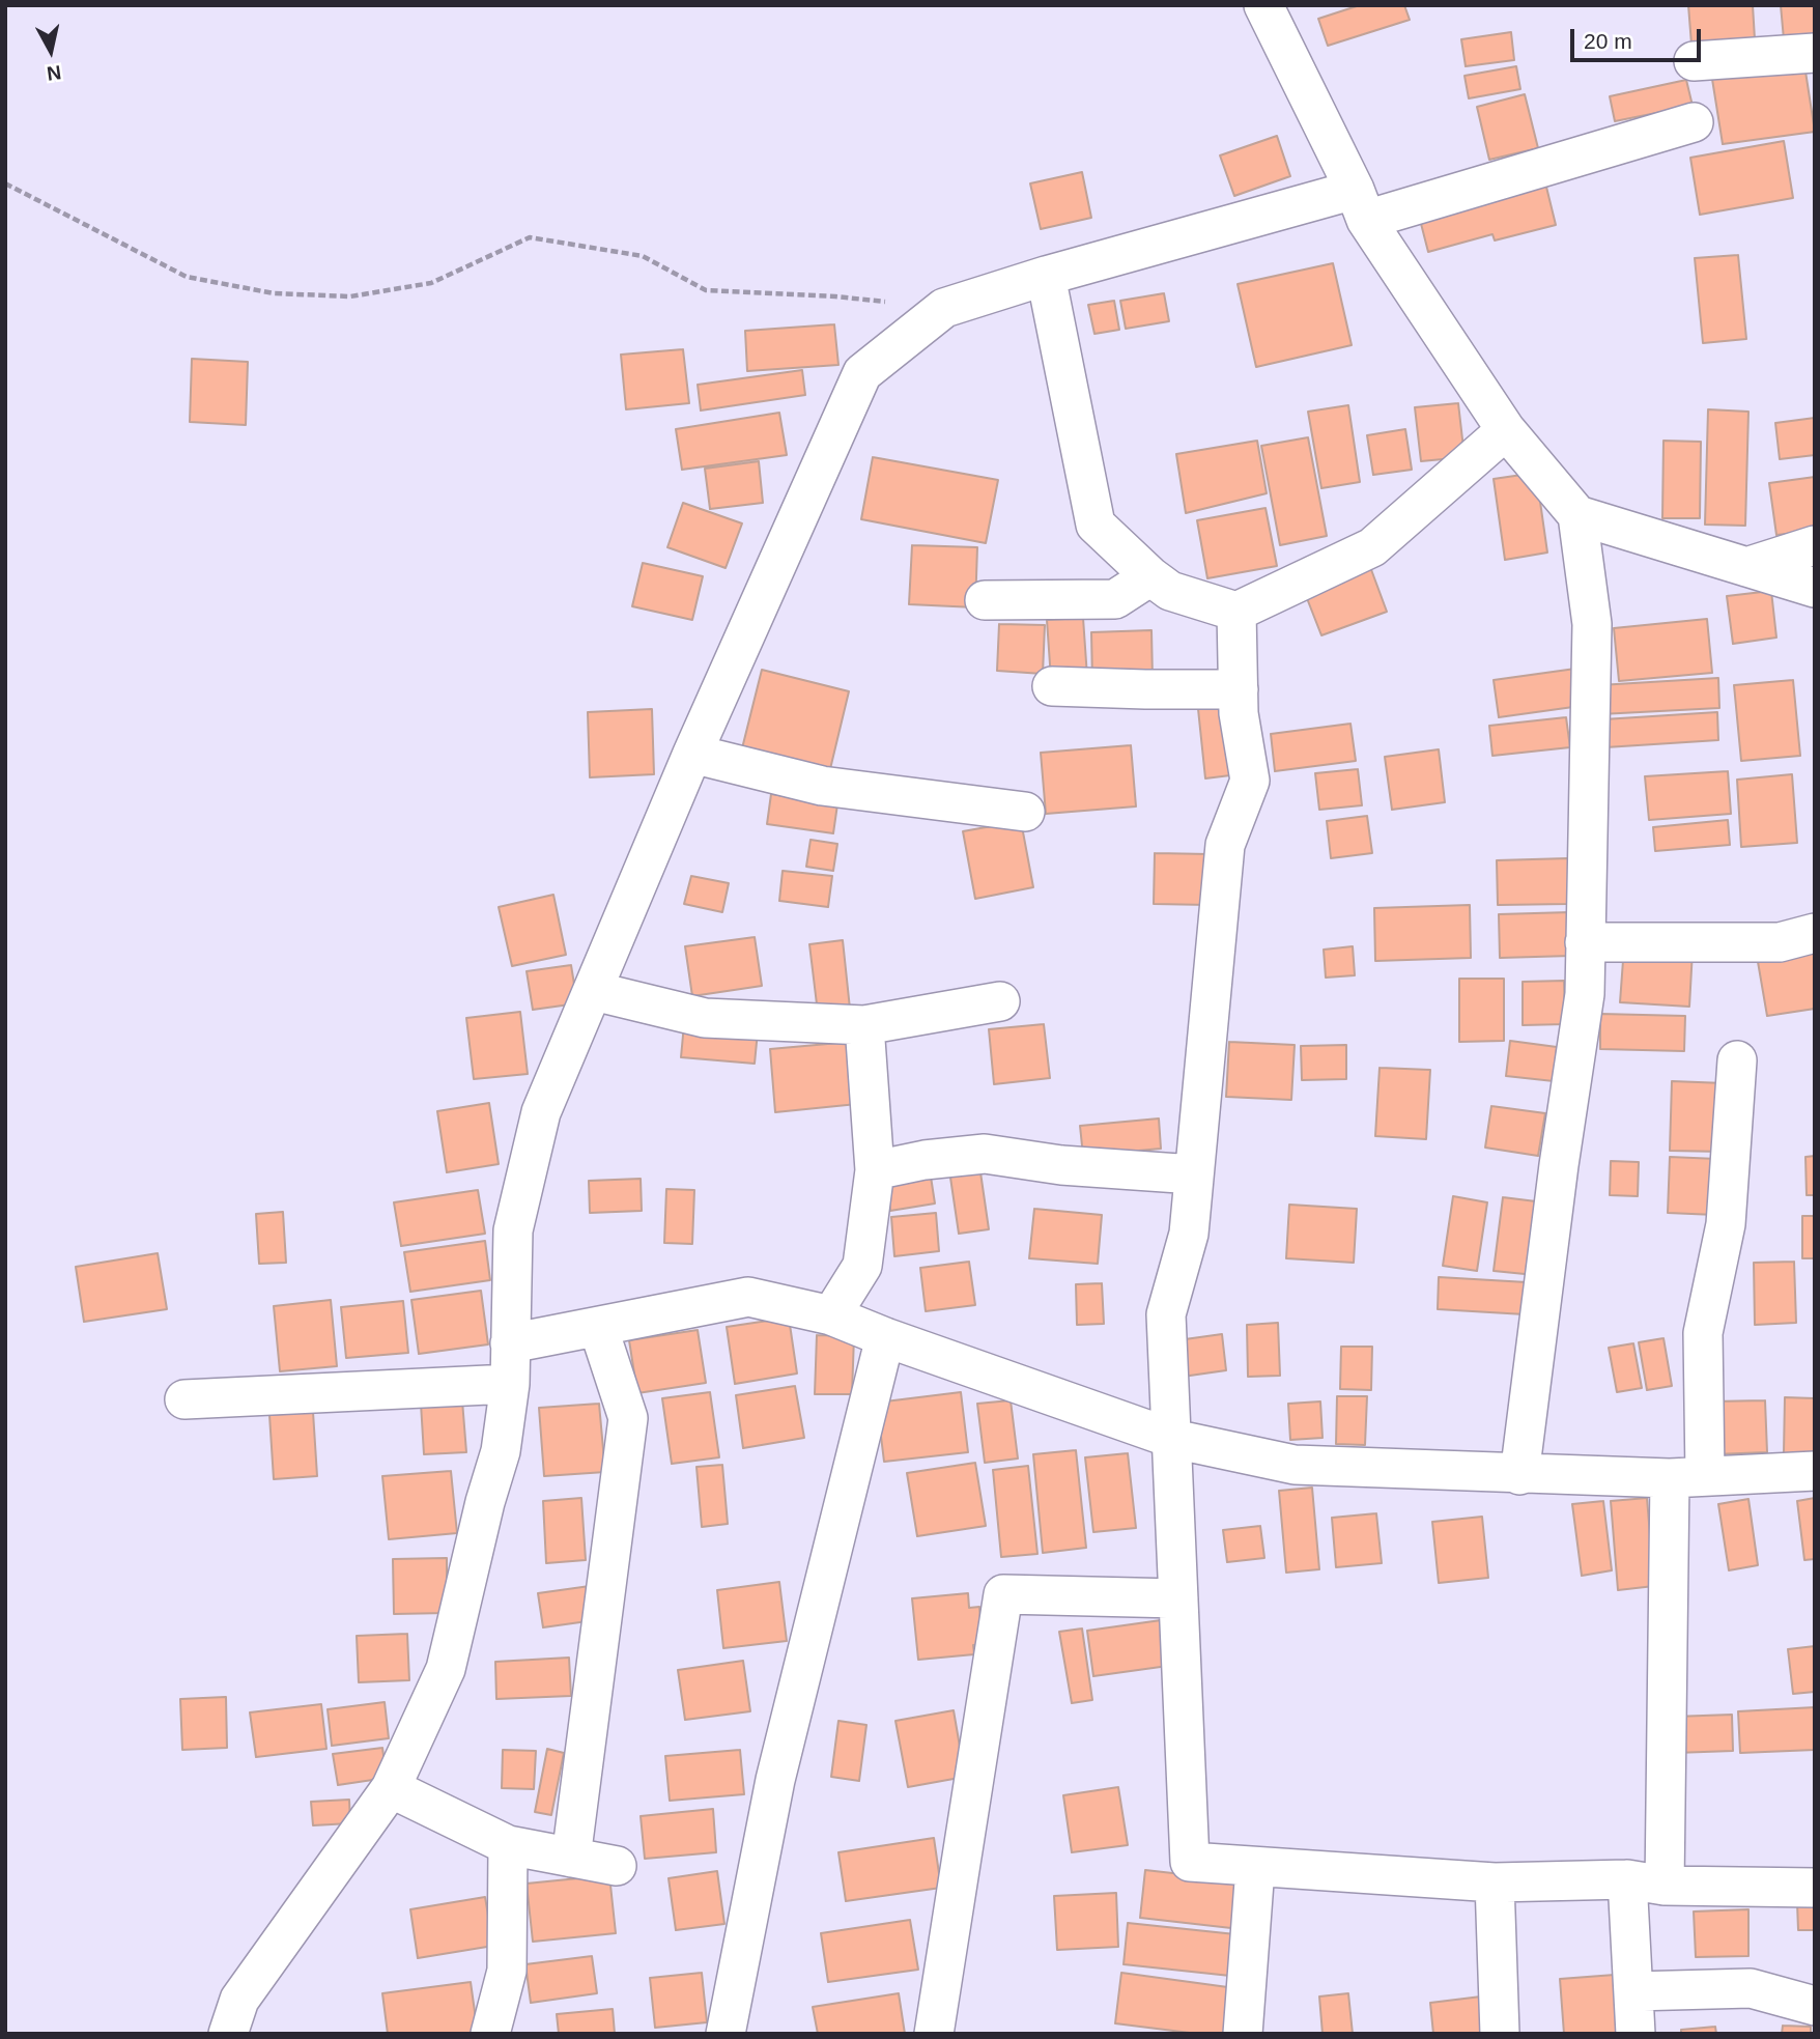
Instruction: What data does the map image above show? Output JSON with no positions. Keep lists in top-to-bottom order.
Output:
{
  "scale_bar": "20 m",
  "north": "bottom"
}
